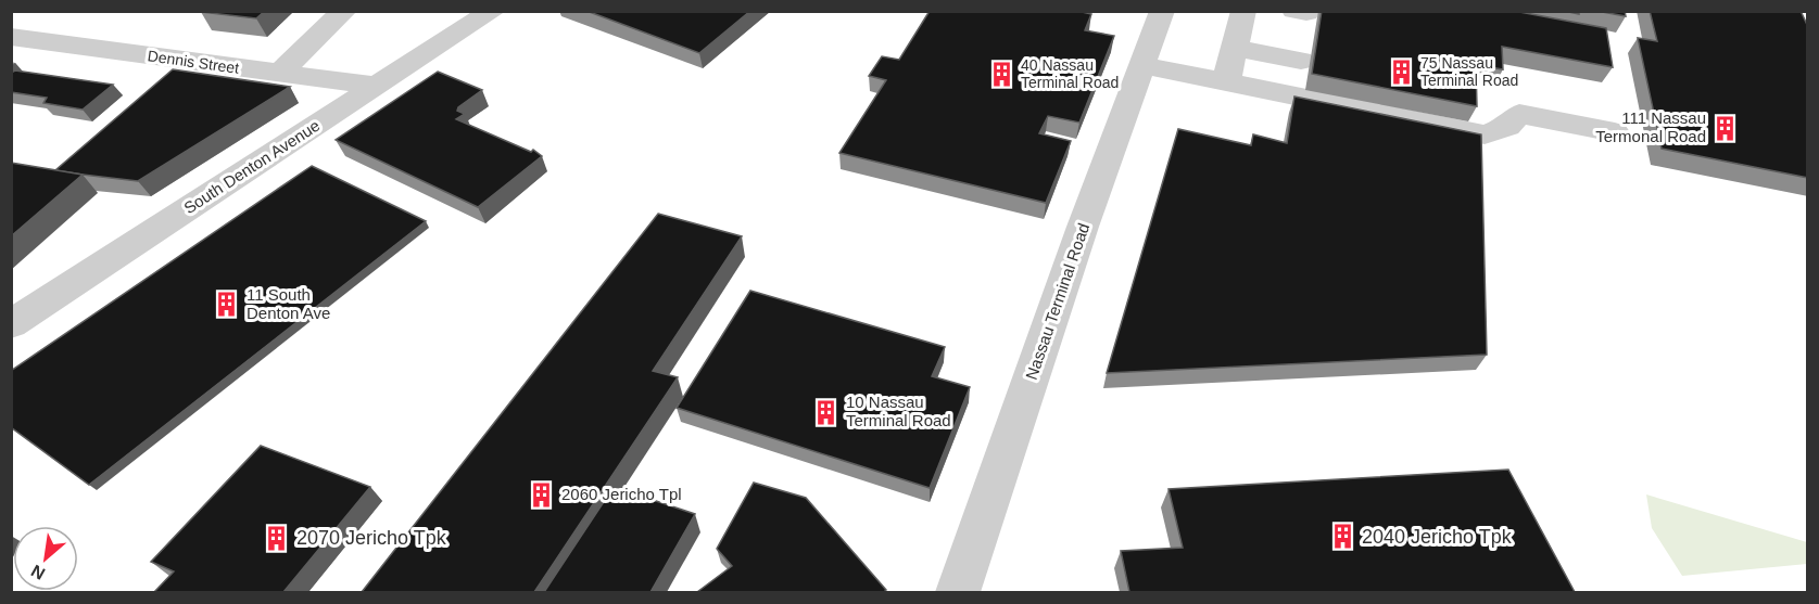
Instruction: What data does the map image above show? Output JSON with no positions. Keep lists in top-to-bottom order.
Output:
{
  "streets": {
    "street": ["Dennis Street", "South Denton Avenue", "Nassau Terminal Road"]
  },
  "crossings": [
    ["Dennis Street", "South Denton Avenue"]
  ],
  "places": {
    "building": [
      "75 Nassau Terminal Road",
      "40 Nassau Terminal Road",
      "111 Nassau Termonal Road",
      "11 South Denton Ave",
      "10 Nassau Terminal Road",
      "2060 Jericho Tpl",
      "2040 Jericho Tpk",
      "2070 Jericho Tpk"
    ]
  },
  "north": "bottom left"
}
